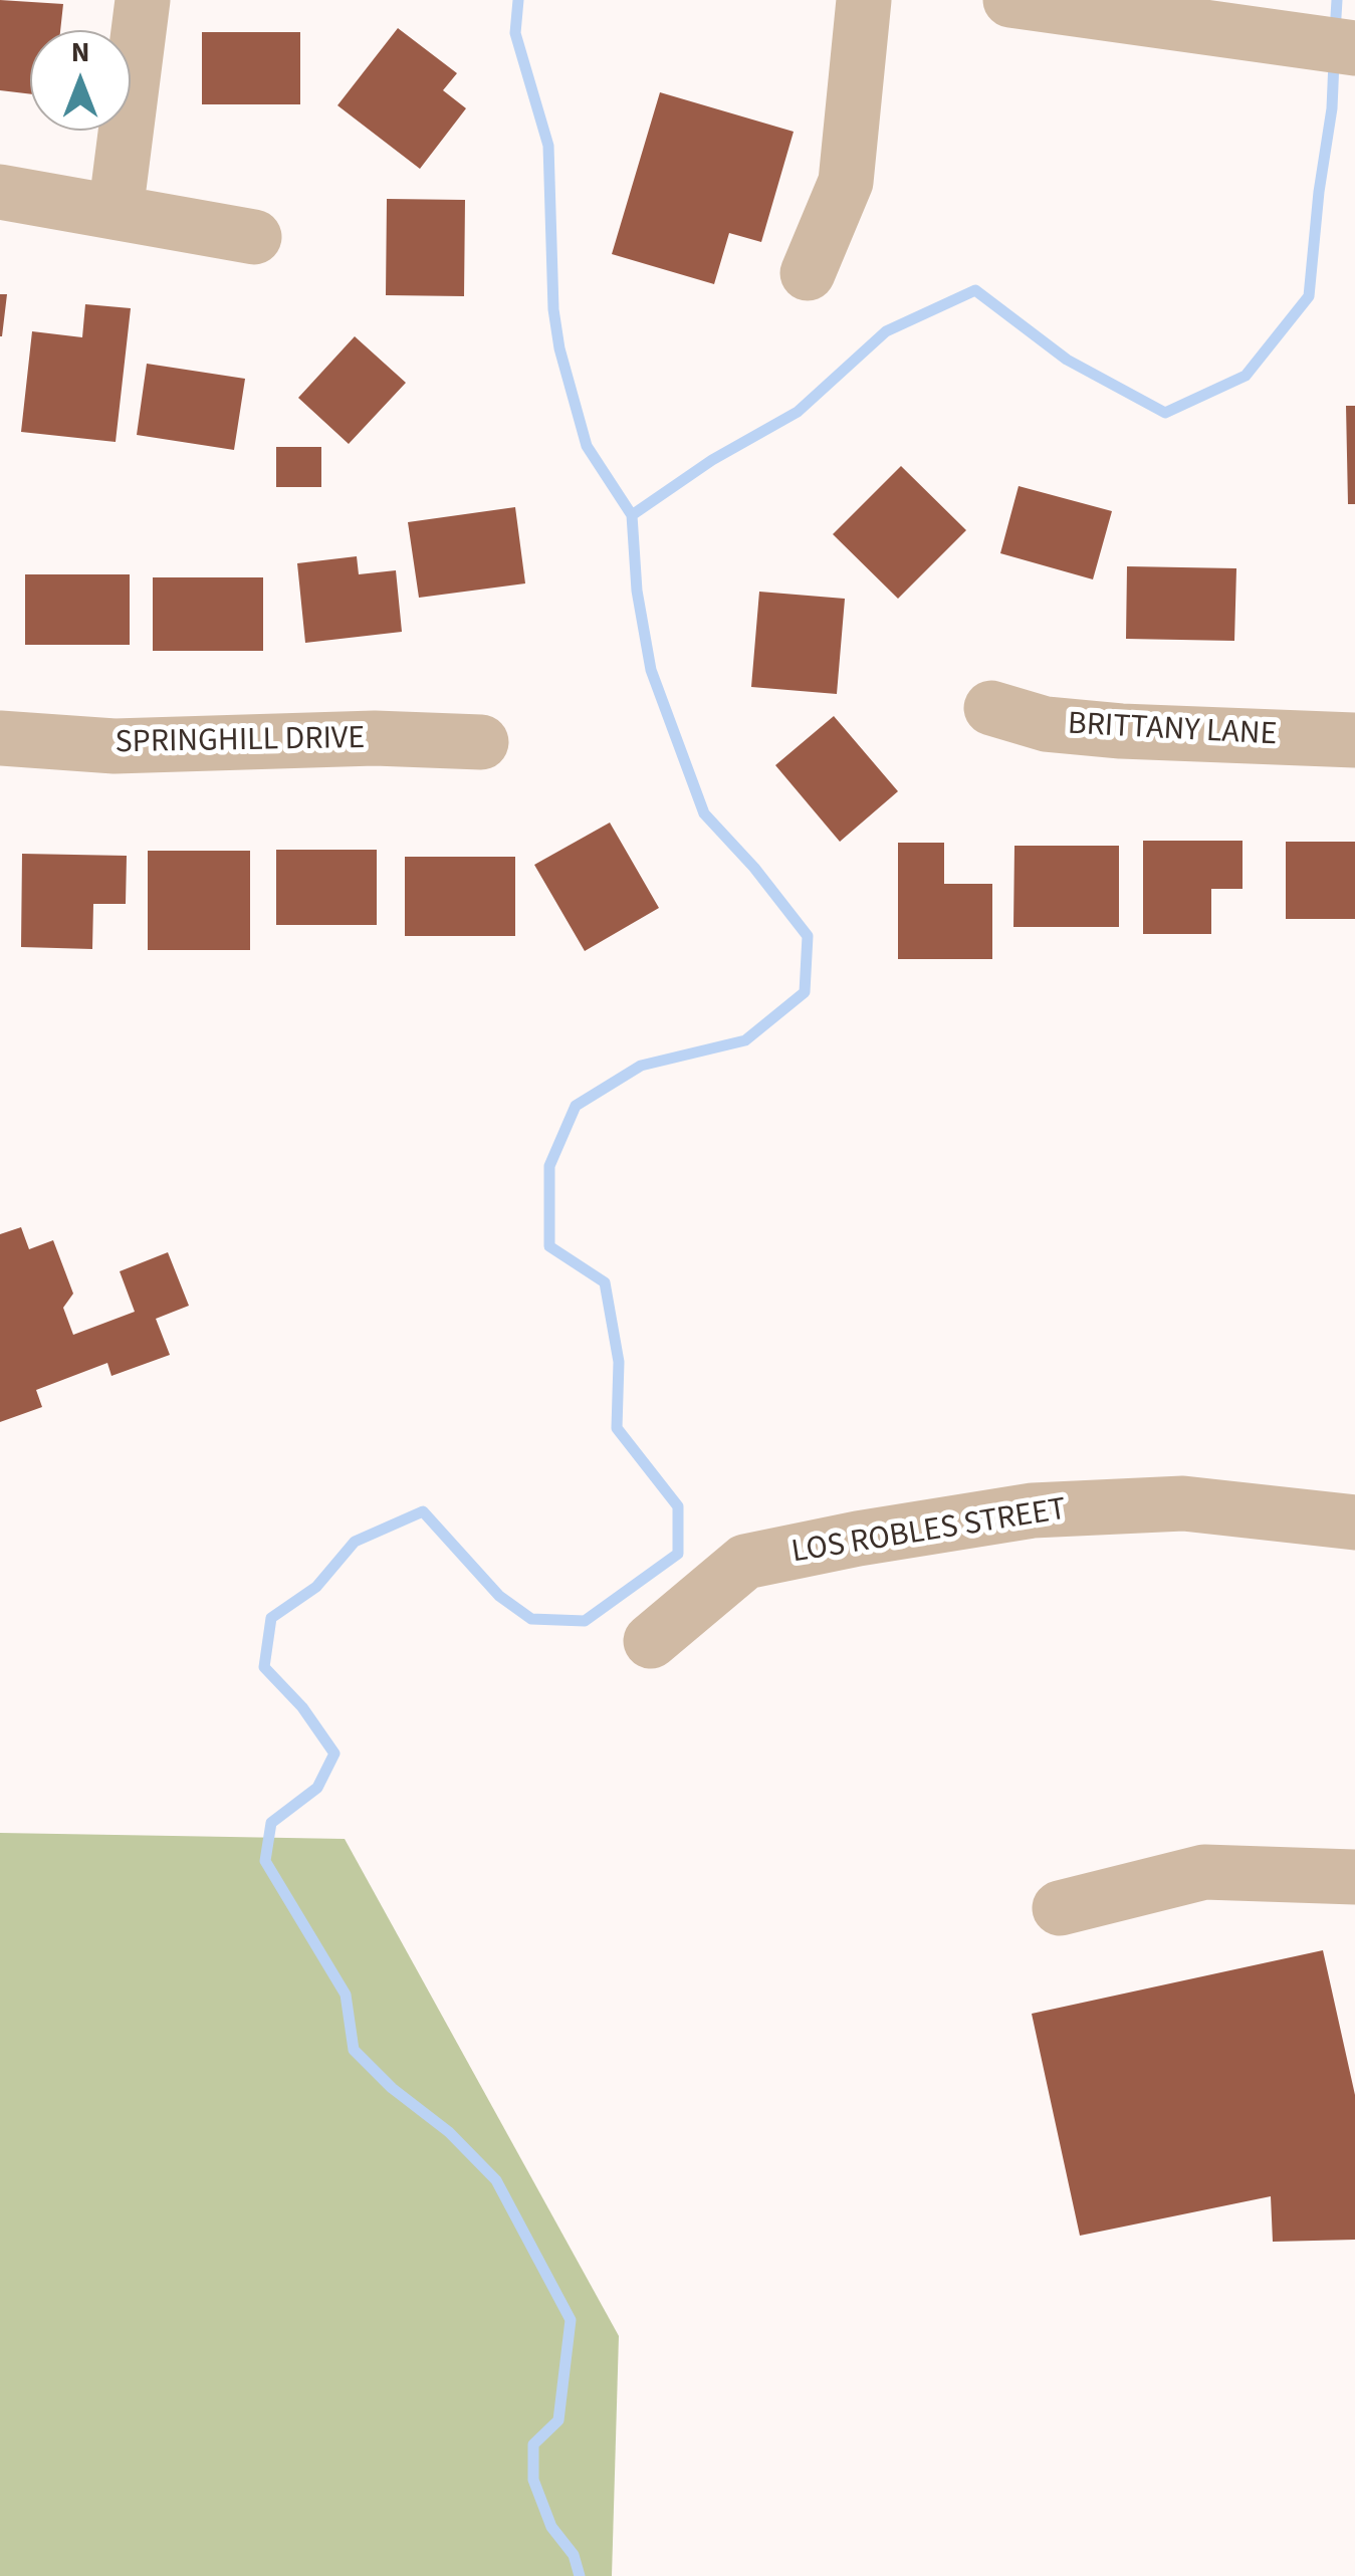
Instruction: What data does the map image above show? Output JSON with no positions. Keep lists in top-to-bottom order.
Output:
{
  "streets": {
    "street": ["BRITTANY LANE", "SPRINGHILL DRIVE", "LOS ROBLES STREET"]
  },
  "north": "top"
}
